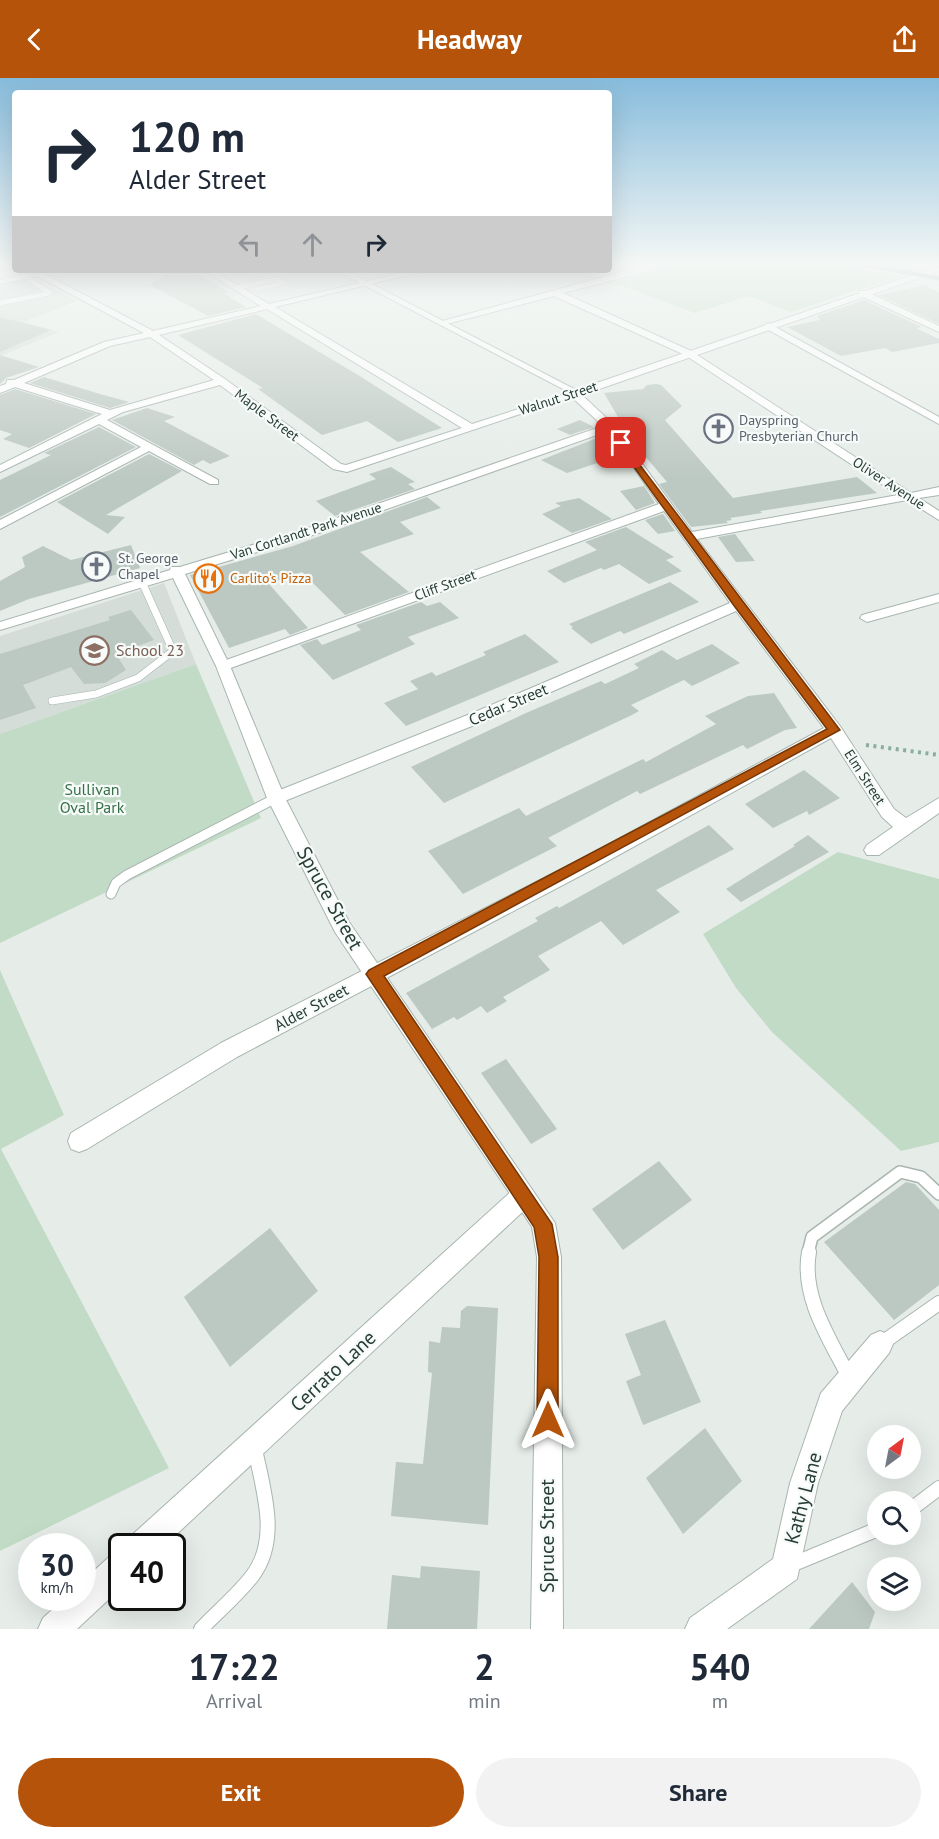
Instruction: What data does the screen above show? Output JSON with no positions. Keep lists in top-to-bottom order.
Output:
{
  "streets": {
    "street": [
      "Walnut Street",
      "Maple Street",
      "Oliver Avenue",
      "Van Cortlandt Park Avenue",
      "Cliff Street",
      "Cedar Street",
      "Elm Street",
      "Spruce Street",
      "Alder Street",
      "Cerrato Lane",
      "Kathy Lane"
    ]
  },
  "crossings": [
    ["Walnut Street", "Maple Street"],
    ["Walnut Street", "Oliver Avenue"],
    ["Walnut Street", "Elm Street"],
    ["Van Cortlandt Park Avenue", "Elm Street"],
    ["Van Cortlandt Park Avenue", "Spruce Street"],
    ["Cliff Street", "Elm Street"],
    ["Cliff Street", "Spruce Street"],
    ["Cedar Street", "Elm Street"],
    ["Cedar Street", "Spruce Street"],
    ["Elm Street", "Alder Street"],
    ["Spruce Street", "Alder Street"],
    ["Spruce Street", "Cerrato Lane"]
  ],
  "parks": ["Sullivan Oval Park"],
  "places": {
    "church": ["Dayspring Presbyterian Church", "St. George Chapel"],
    "restaurant": ["Carlito's Pizza"],
    "school or university": ["School 23"]
  },
  "north": "top right",
  "page": {
    "header": "Headway",
    "turn": ["120 m", "Alder Street"],
    "speed": "30 km/h",
    "limit": "40",
    "eta": [
      "17:22",
      "Arrival",
      "2",
      "min",
      "540",
      "m"
    ],
    "buttons": ["Exit", "Share"]
  }
}
